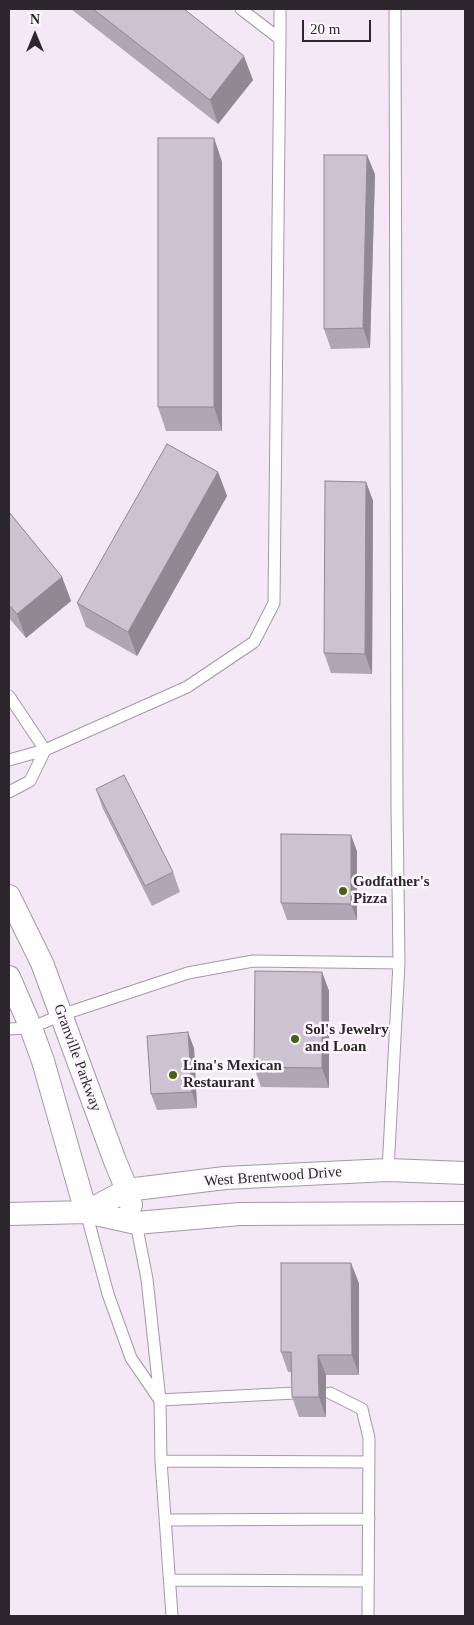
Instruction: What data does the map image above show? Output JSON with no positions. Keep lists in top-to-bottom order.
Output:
{
  "streets": {
    "street": ["Granville Parkway", "West Brentwood Drive"]
  },
  "crossings": [
    ["Granville Parkway", "West Brentwood Drive"]
  ],
  "places": ["Godfather's Pizza", "Sol's Jewelry and Loan", "Lina's Mexican Restaurant"],
  "scale_bar": "20 m",
  "north": "top"
}
